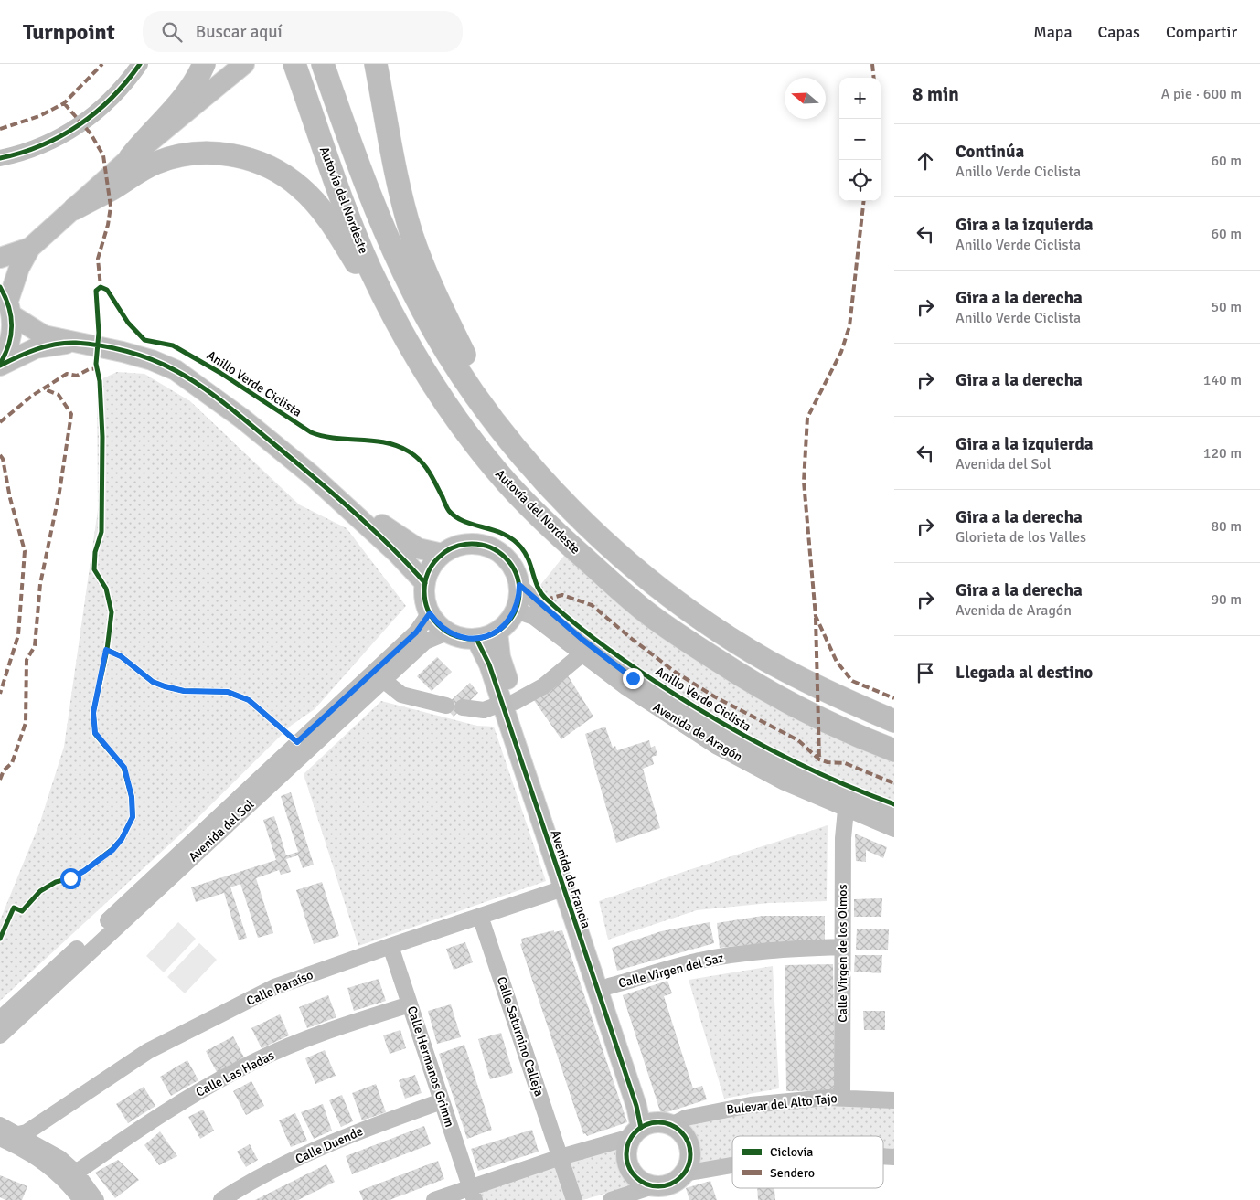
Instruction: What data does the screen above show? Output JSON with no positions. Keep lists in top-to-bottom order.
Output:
{
  "streets": {
    "highway": ["Autovía del Nordeste"],
    "main road": ["Avenida de Francia"],
    "street": [
      "Avenida de Aragón",
      "Avenida del Sol",
      "Calle Virgen de los Olmos",
      "Calle Virgen del Saz",
      "Calle Paraíso",
      "Calle Saturnino Calleja",
      "Calle Hermanos Grimm",
      "Calle Las Hadas",
      "Bulevar del Alto Tajo",
      "Calle Duende"
    ],
    "cycle path": ["Anillo Verde Ciclista"]
  },
  "crossings": [
    ["Avenida de Aragón", "Avenida del Sol"],
    ["Avenida de Aragón", "Avenida de Francia"],
    ["Avenida de Aragón", "Calle Virgen de los Olmos"],
    ["Avenida del Sol", "Avenida de Francia"],
    ["Avenida de Francia", "Calle Virgen del Saz"],
    ["Avenida de Francia", "Calle Paraíso"],
    ["Avenida de Francia", "Bulevar del Alto Tajo"],
    ["Calle Virgen de los Olmos", "Calle Virgen del Saz"],
    ["Calle Virgen de los Olmos", "Bulevar del Alto Tajo"],
    ["Calle Paraíso", "Calle Saturnino Calleja"],
    ["Calle Paraíso", "Calle Hermanos Grimm"],
    ["Calle Saturnino Calleja", "Bulevar del Alto Tajo"],
    ["Calle Hermanos Grimm", "Calle Las Hadas"],
    ["Calle Hermanos Grimm", "Bulevar del Alto Tajo"],
    ["Calle Hermanos Grimm", "Calle Duende"]
  ],
  "legend": ["Ciclovía", "Sendero"],
  "north": "left",
  "page": {
    "header": "Turnpoint",
    "search": "Buscar aquí",
    "nav": ["Mapa", "Capas", "Compartir"],
    "heading": ["8 min", "A pie · 600 m"],
    "map_buttons": ["+", "−"],
    "list": [
      ["Continúa", "Anillo Verde Ciclista", "60 m"],
      ["Gira a la izquierda", "Anillo Verde Ciclista", "60 m"],
      ["Gira a la derecha", "Anillo Verde Ciclista", "50 m"],
      ["Gira a la derecha", "140 m"],
      ["Gira a la izquierda", "Avenida del Sol", "120 m"],
      ["Gira a la derecha", "Glorieta de los Valles", "80 m"],
      ["Gira a la derecha", "Avenida de Aragón", "90 m"],
      "Llegada al destino"
    ]
  }
}
